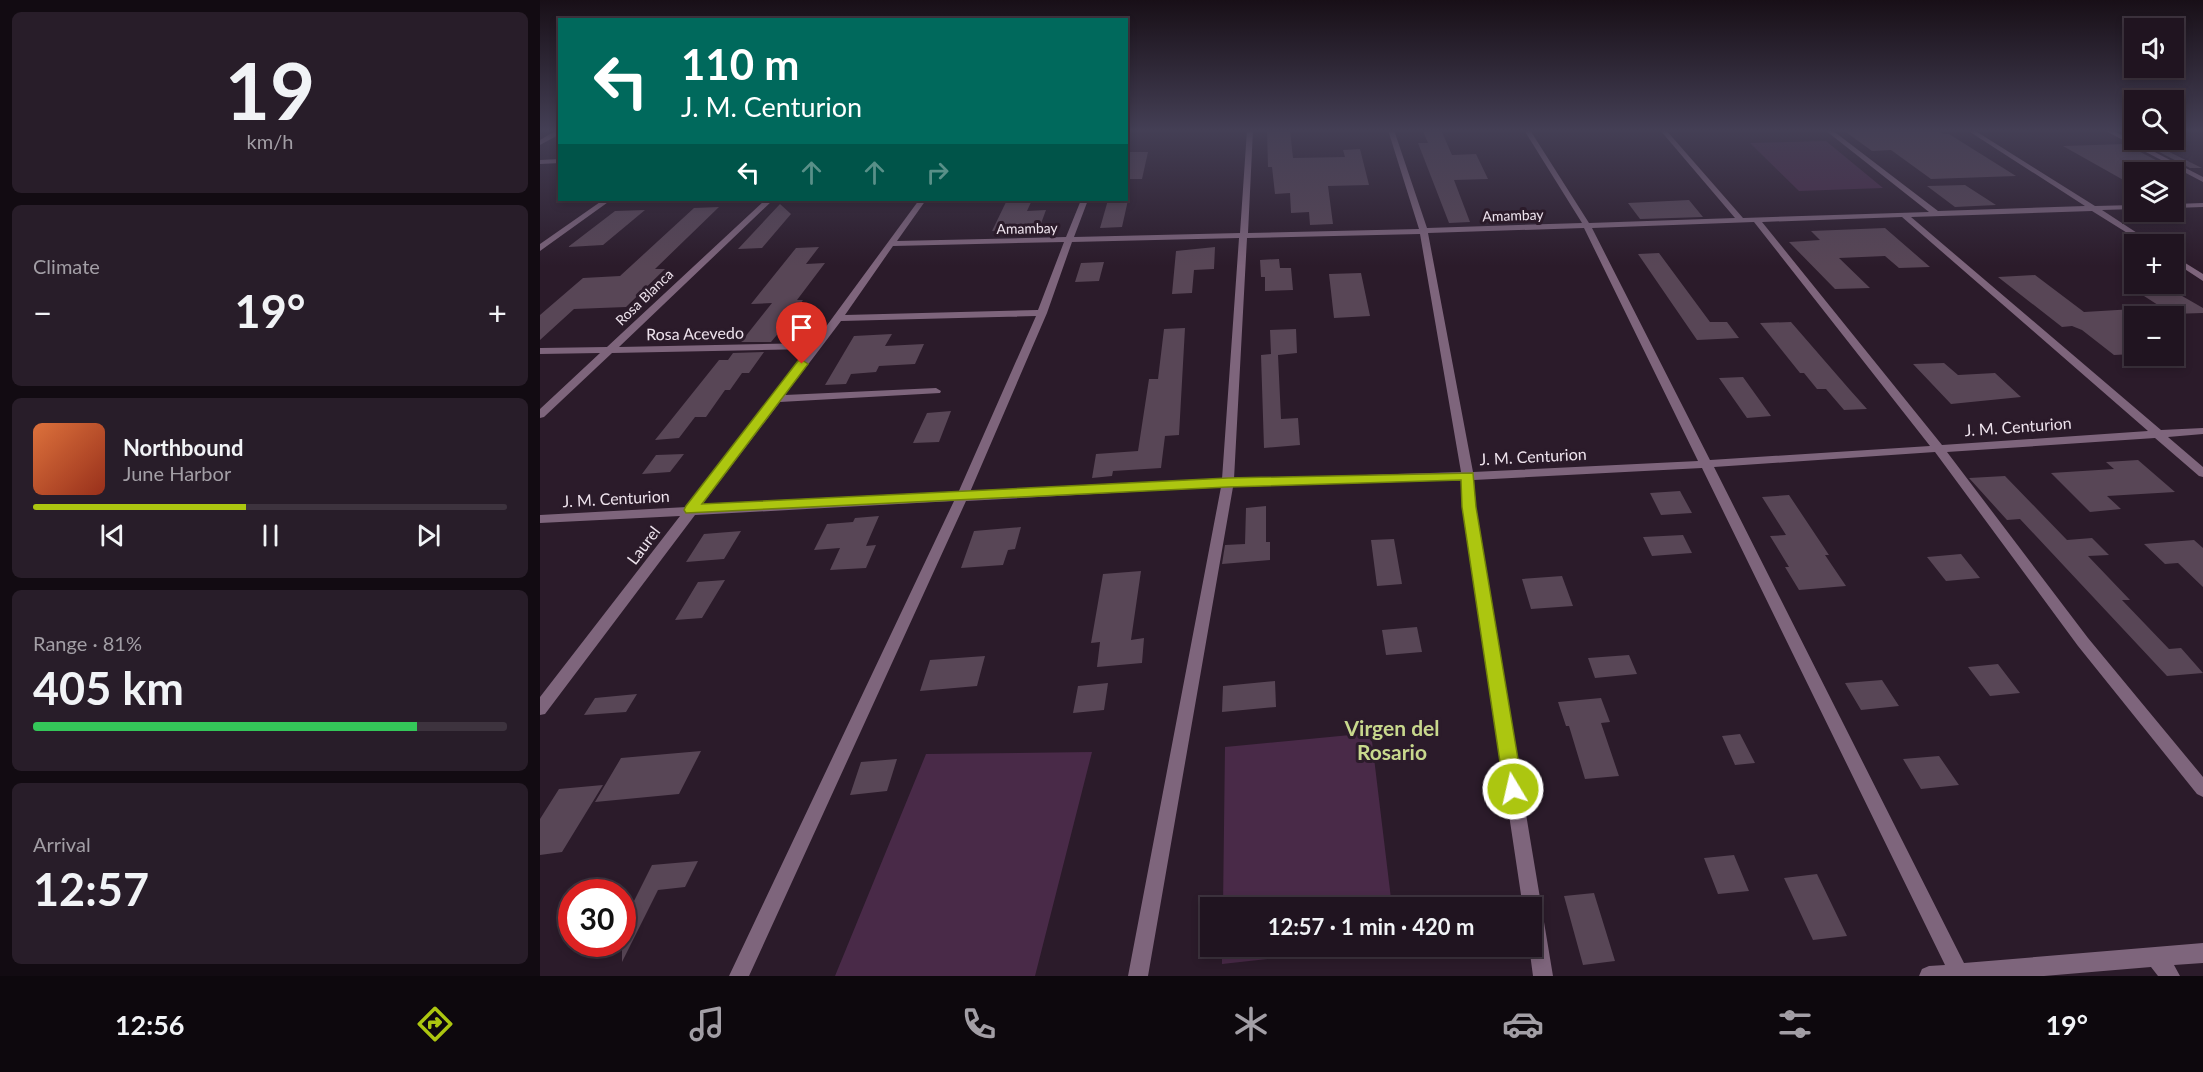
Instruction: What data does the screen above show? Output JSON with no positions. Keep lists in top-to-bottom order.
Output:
{
  "streets": {
    "street": [
      "Amambay",
      "Rosa Blanca",
      "Rosa Acevedo",
      "J. M. Centurion",
      "Laurel"
    ]
  },
  "crossings": [
    ["Amambay", "Laurel"],
    ["Rosa Blanca", "Rosa Acevedo"],
    ["Rosa Acevedo", "Laurel"],
    ["J. M. Centurion", "Laurel"]
  ],
  "districts": ["Virgen del Rosario"],
  "page": {
    "tile": [
      ["19", "km/h"],
      "Climate",
      ["Range · 81%", "405 km"],
      ["Arrival", "12:57"]
    ],
    "map_buttons": ["+", "−"],
    "turn": ["110 m", "J. M. Centurion"],
    "heat": ["−", "19°", "+"],
    "song": ["Northbound", "June Harbor"],
    "limit": "30",
    "trip": "12:57 · 1 min · 420 m",
    "tabs": ["12:56", "19°"]
  }
}
